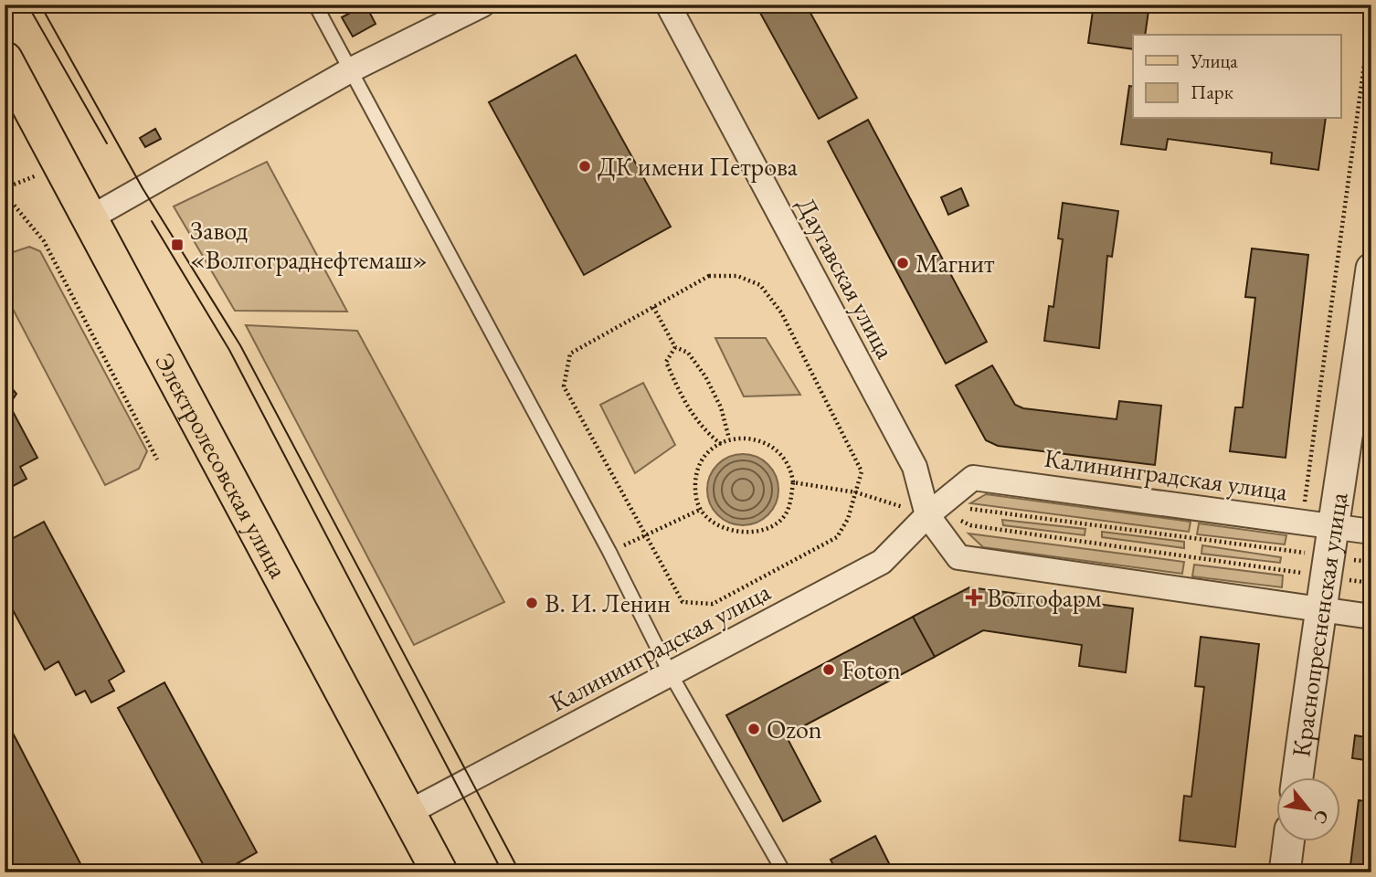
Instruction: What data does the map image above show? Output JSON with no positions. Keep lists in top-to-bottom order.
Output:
{
  "streets": {
    "main road": ["Электролесовская улица"],
    "street": ["Даугавская улица", "Калининградская улица", "Краснопресненская улица"]
  },
  "crossings": [
    ["Даугавская улица", "Калининградская улица"],
    ["Электролесовская улица", "Калининградская улица"],
    ["Калининградская улица", "Краснопресненская улица"]
  ],
  "places": {
    "other": [
      "ДК имени Петрова",
      "Магнит",
      "В. И. Ленин",
      "Foton",
      "Ozon"
    ],
    "transit": ["Завод «Волгограднефтемаш»"],
    "health": ["Волгофарм"]
  },
  "legend": ["Улица", "Парк"],
  "north": "bottom right"
}
